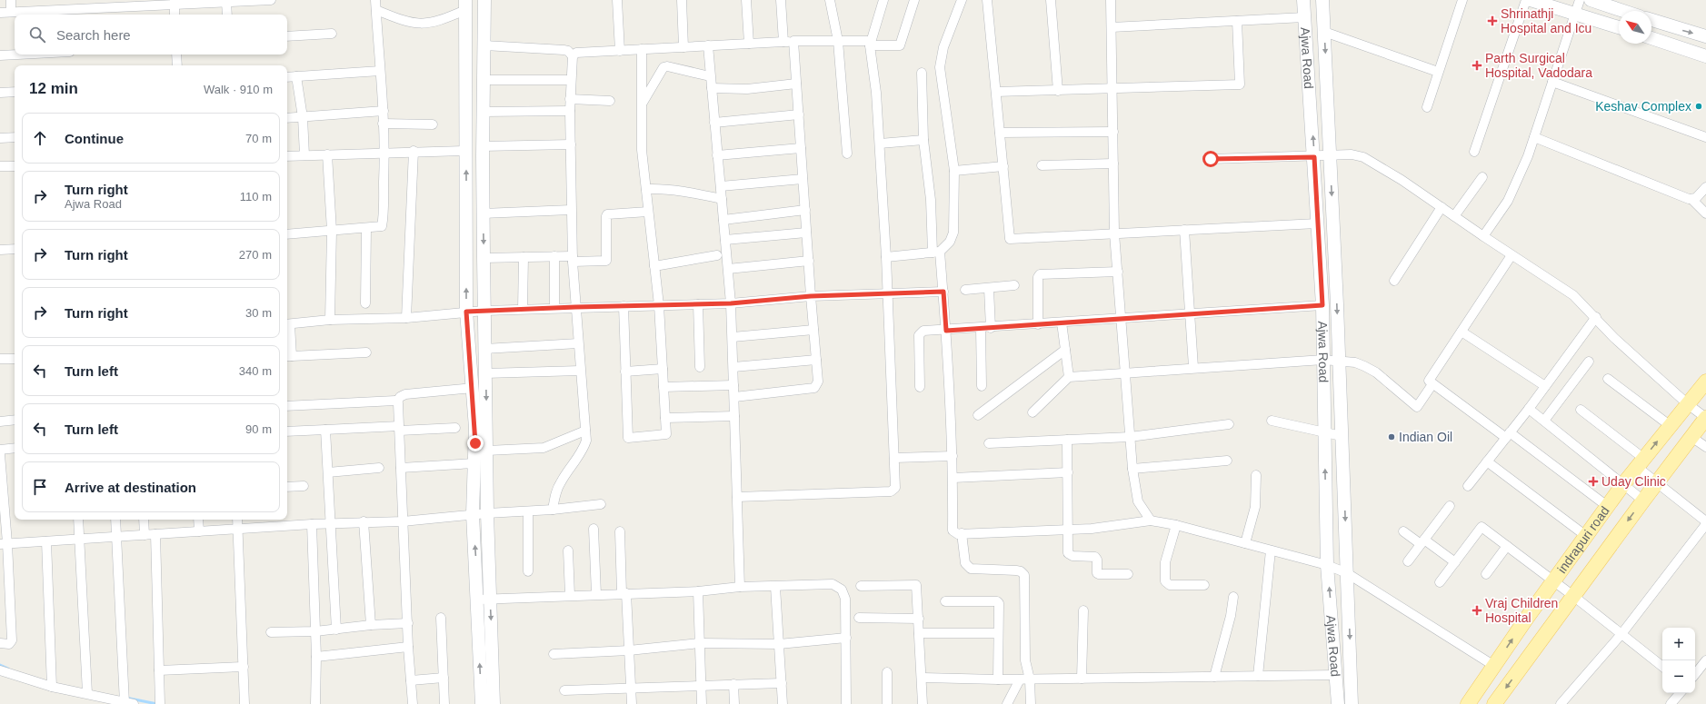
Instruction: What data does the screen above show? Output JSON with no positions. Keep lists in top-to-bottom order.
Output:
{
  "streets": {
    "main road": ["indrapuri road"],
    "street": ["Ajwa Road"]
  },
  "places": {
    "health": [
      "Shrinathji Hospital and Icu",
      "Parth Surgical Hospital, Vadodara",
      "Uday Clinic",
      "Vraj Children Hospital"
    ],
    "other": ["Keshav Complex", "Indian Oil"]
  },
  "north": "top left",
  "page": {
    "search": "Search here",
    "heading": ["12 min", "Walk · 910 m"],
    "list": [
      ["Continue", "70 m"],
      ["Turn right", "Ajwa Road", "110 m"],
      ["Turn right", "270 m"],
      ["Turn right", "30 m"],
      ["Turn left", "340 m"],
      ["Turn left", "90 m"],
      "Arrive at destination"
    ],
    "map_buttons": ["+", "−"]
  }
}
